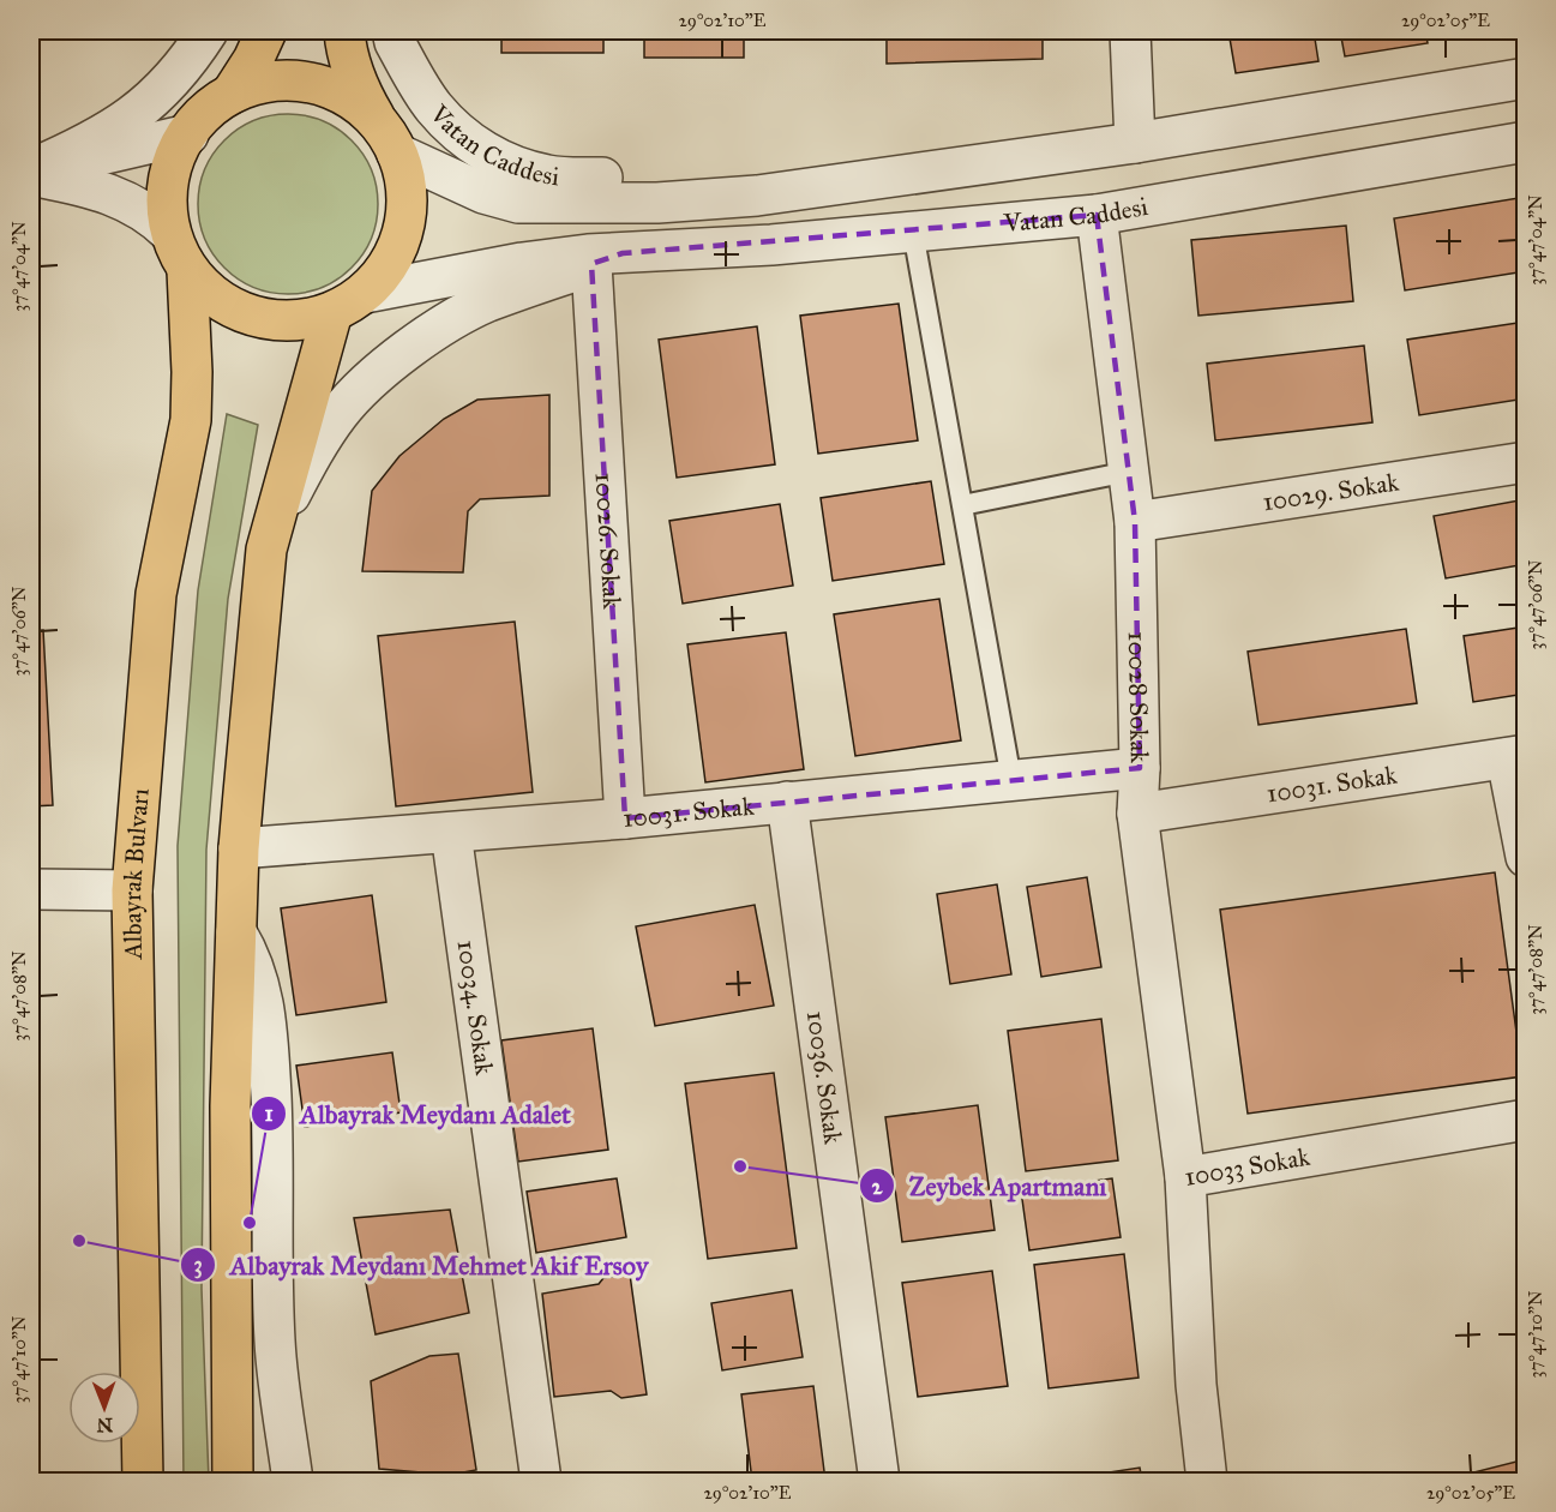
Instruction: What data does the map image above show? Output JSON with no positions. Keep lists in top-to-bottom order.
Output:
{
  "streets": {
    "main road": ["Albayrak Bulvarı"],
    "street": [
      "Vatan Caddesi",
      "10029. Sokak",
      "10026. Sokak",
      "10028 Sokak",
      "10031. Sokak",
      "10034. Sokak",
      "10036. Sokak",
      "10033 Sokak"
    ]
  },
  "crossings": [
    ["Vatan Caddesi", "10026. Sokak"],
    ["Vatan Caddesi", "10028 Sokak"],
    ["Vatan Caddesi", "Albayrak Bulvarı"],
    ["10029. Sokak", "10028 Sokak"],
    ["10026. Sokak", "10031. Sokak"],
    ["10028 Sokak", "10031. Sokak"],
    ["10028 Sokak", "10033 Sokak"],
    ["10031. Sokak", "10034. Sokak"],
    ["10031. Sokak", "10036. Sokak"]
  ],
  "places": ["Zeybek Apartmanı", "Albayrak Meydanı Adalet", "Albayrak Meydanı Mehmet Akif Ersoy"],
  "north": "bottom",
  "coordinates": [
    "29°02'10\"E",
    "29°02'05\"E",
    "37°47'04\"N",
    "37°47'06\"N",
    "37°47'08\"N",
    "37°47'10\"N"
  ]
}
